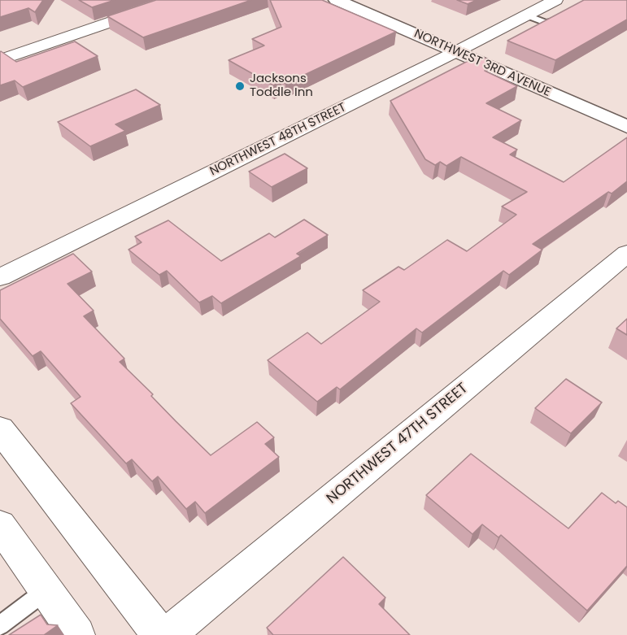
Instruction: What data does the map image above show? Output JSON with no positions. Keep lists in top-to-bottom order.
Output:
{
  "streets": {
    "street": ["NORTHWEST 3RD AVENUE", "NORTHWEST 48TH STREET", "NORTHWEST 47TH STREET"]
  },
  "crossings": [
    ["NORTHWEST 3RD AVENUE", "NORTHWEST 48TH STREET"]
  ],
  "places": ["Jacksons Toddle Inn"]
}
